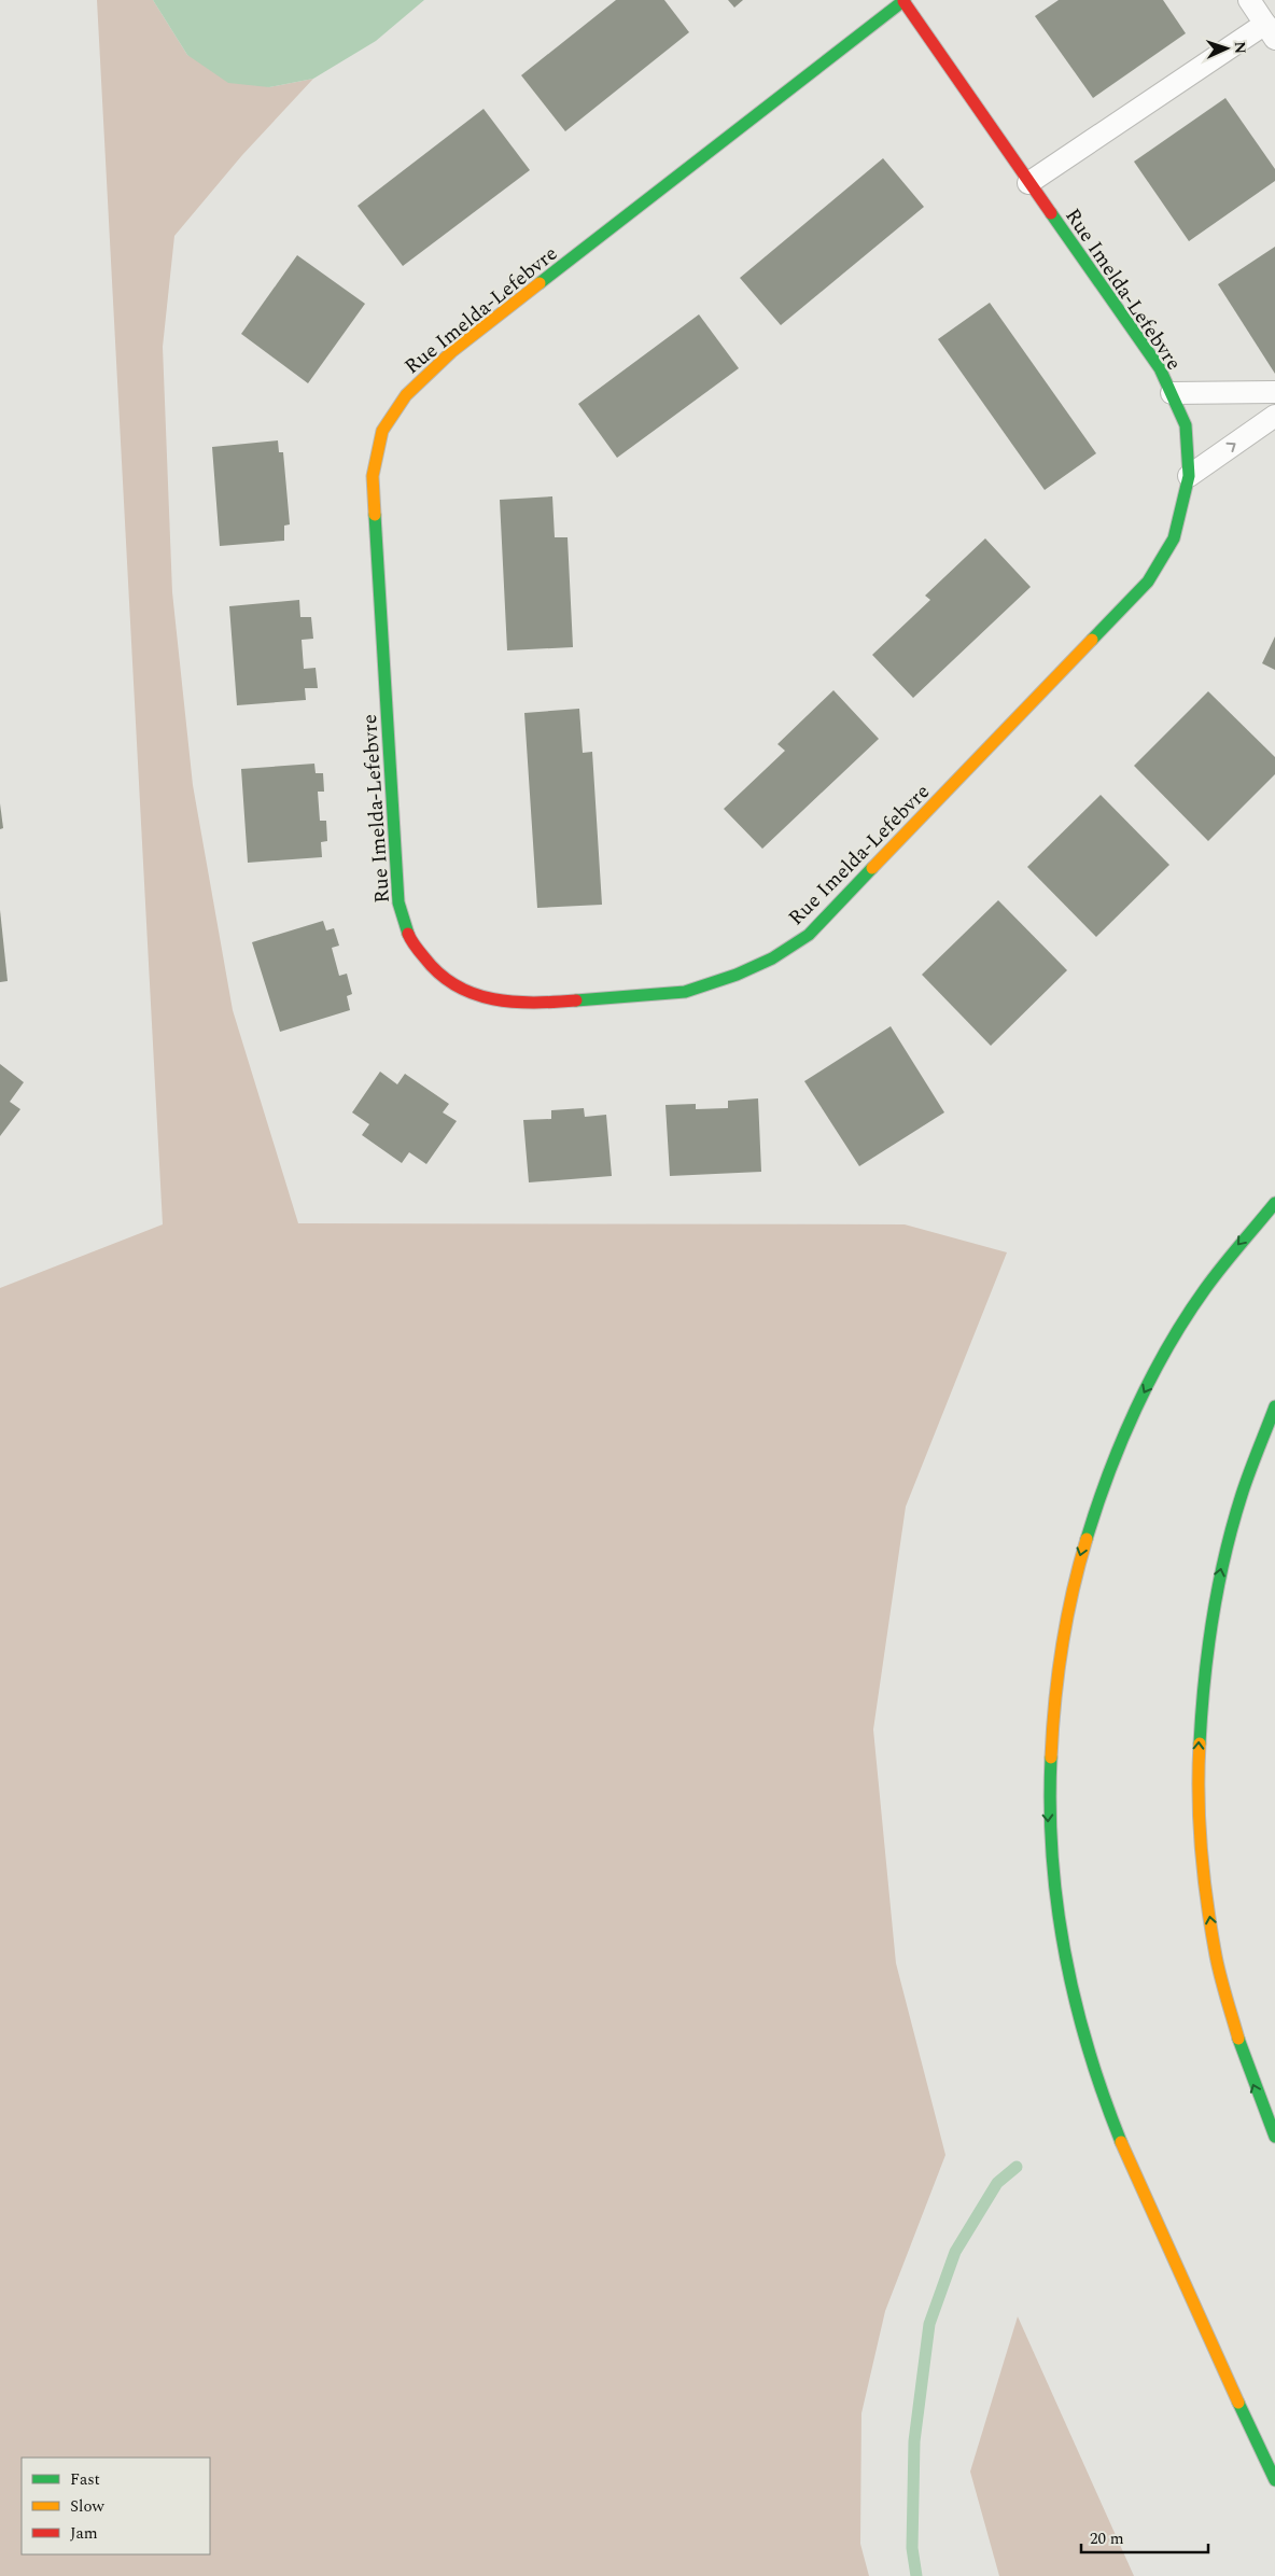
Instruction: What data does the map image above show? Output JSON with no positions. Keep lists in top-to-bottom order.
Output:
{
  "streets": {
    "main road": ["Rue Imelda-Lefebvre"]
  },
  "legend": ["Fast", "Slow", "Jam"],
  "scale_bar": "20 m",
  "north": "right"
}
